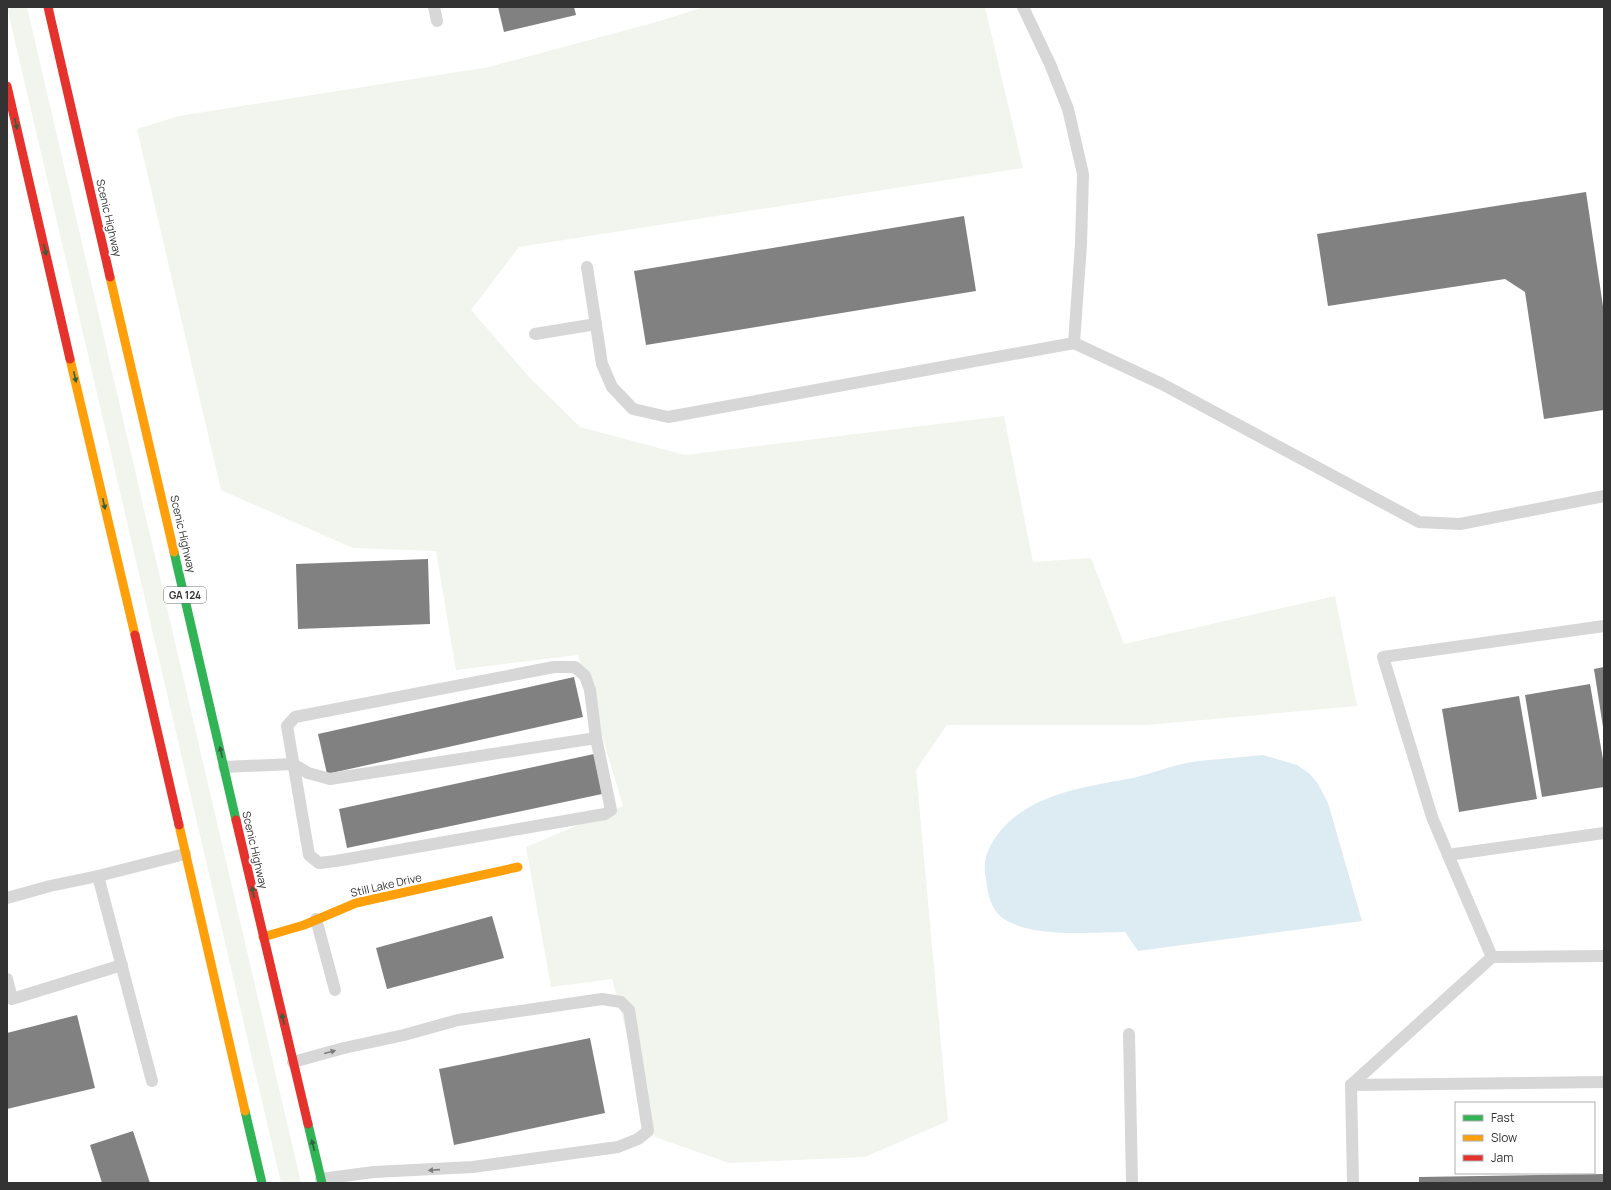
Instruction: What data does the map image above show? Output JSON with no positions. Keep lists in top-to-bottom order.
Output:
{
  "streets": {
    "main road": ["Scenic Highway", "GA 124", "Still Lake Drive"]
  },
  "crossings": [
    ["Scenic Highway", "Still Lake Drive"]
  ],
  "legend": ["Fast", "Slow", "Jam"]
}
